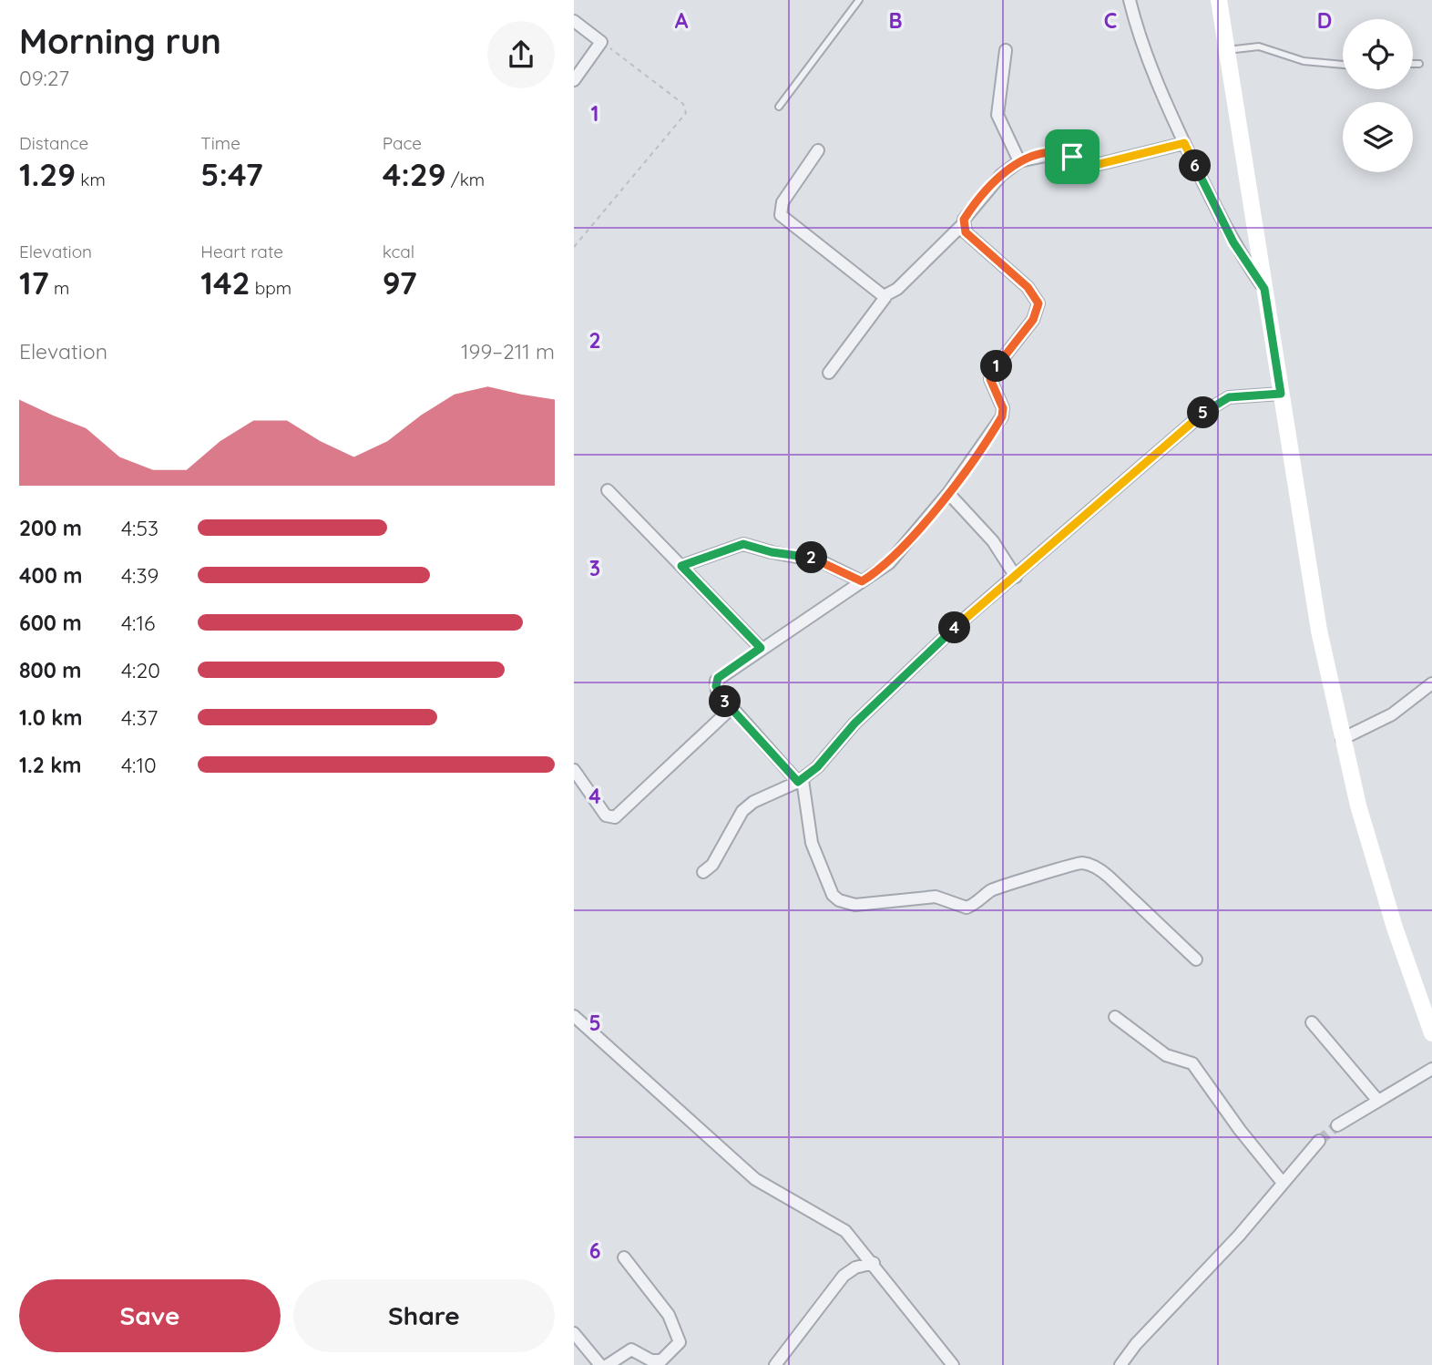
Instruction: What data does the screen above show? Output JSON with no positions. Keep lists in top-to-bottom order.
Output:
{
  "page": {
    "heading": ["Morning run", "09:27"],
    "stats": [
      ["Distance", "1.29 km"],
      ["Time", "5:47"],
      ["Pace", "4:29 /km"],
      ["Elevation", "17 m"],
      ["Heart rate", "142 bpm"],
      ["kcal", "97"]
    ],
    "pins": [
      "6",
      "1",
      "5",
      "2",
      "4",
      "3"
    ],
    "chart": ["Elevation", "199–211 m"],
    "list": [
      {
        "name": "200 m",
        "note": "4:53"
      },
      {
        "name": "400 m",
        "note": "4:39"
      },
      {
        "name": "600 m",
        "note": "4:16"
      },
      {
        "name": "800 m",
        "note": "4:20"
      },
      {
        "name": "1.0 km",
        "note": "4:37"
      },
      {
        "name": "1.2 km",
        "note": "4:10"
      }
    ],
    "buttons": ["Save", "Share"]
  },
  "grid": {
    "columns": [
      "A",
      "B",
      "C",
      "D"
    ],
    "rows": [
      "1",
      "2",
      "3",
      "4",
      "5",
      "6"
    ]
  }
}
